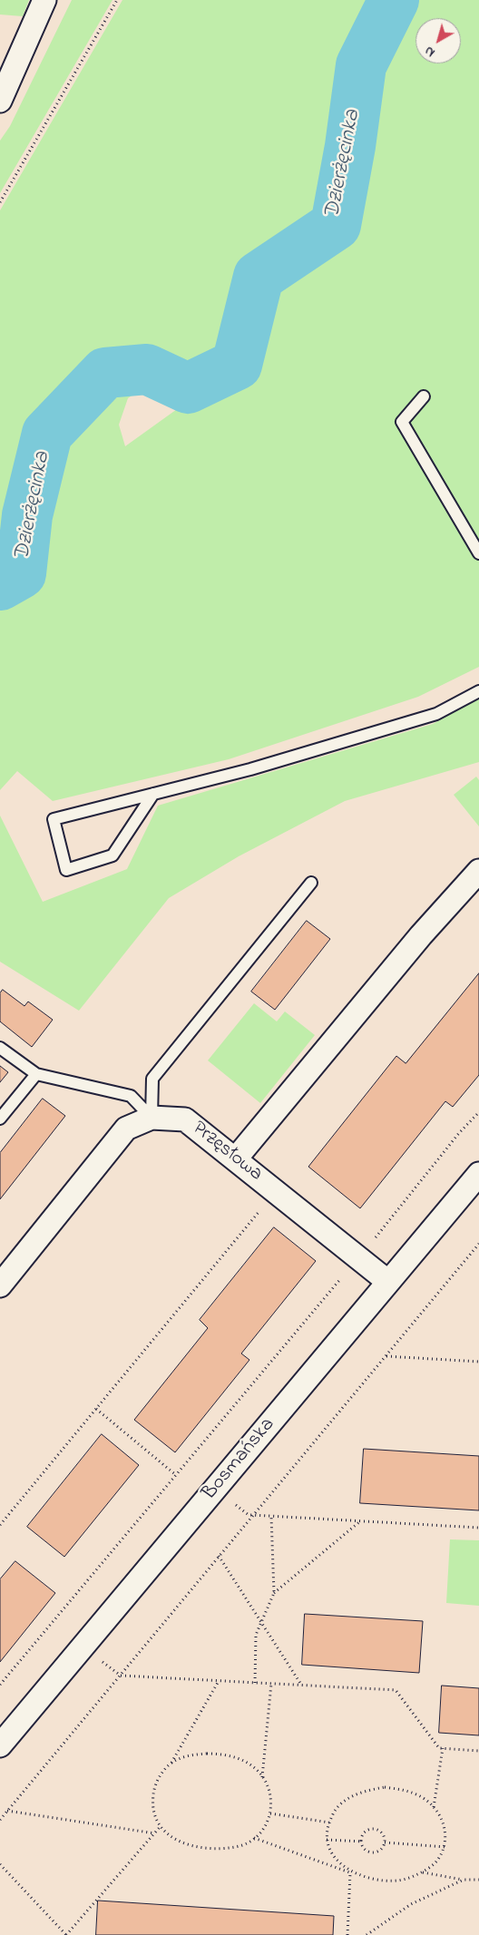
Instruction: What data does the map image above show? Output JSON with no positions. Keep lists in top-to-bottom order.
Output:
{
  "streets": {
    "street": ["Przęsłowa", "Bosmańska"]
  },
  "crossings": [
    ["Przęsłowa", "Bosmańska"]
  ],
  "water": ["Dzierżęcinka"],
  "north": "bottom left"
}
